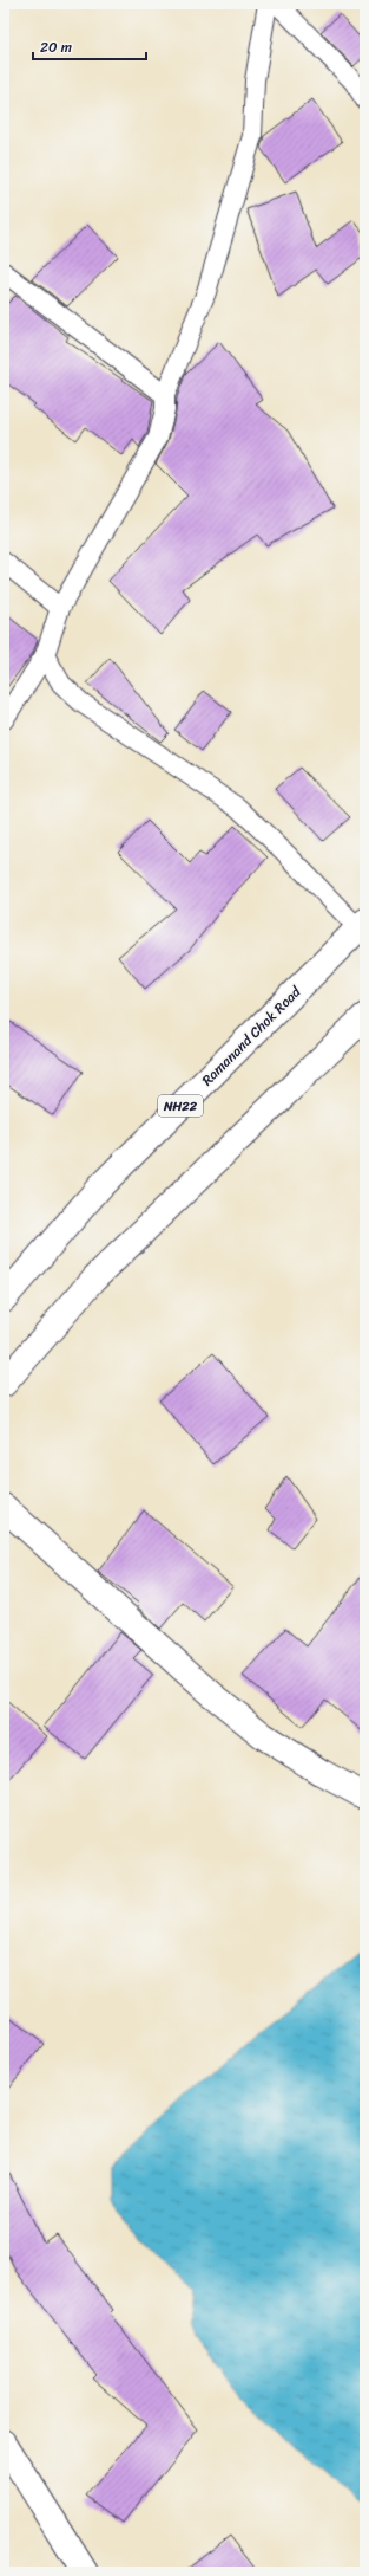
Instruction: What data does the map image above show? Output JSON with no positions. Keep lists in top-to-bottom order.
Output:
{
  "streets": {
    "main road": ["Ramanand Chok Road", "NH22"]
  },
  "scale_bar": "20 m"
}
